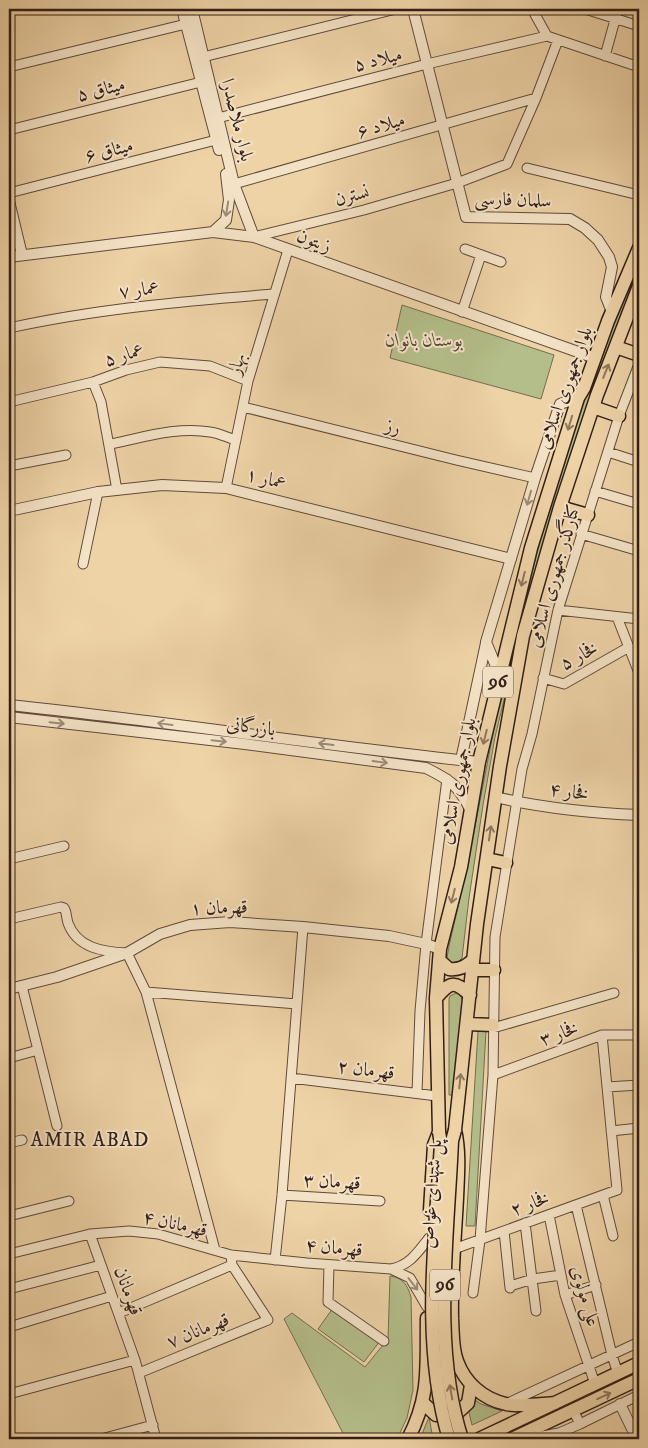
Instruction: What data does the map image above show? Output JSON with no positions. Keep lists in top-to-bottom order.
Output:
{
  "streets": {
    "main road": ["بلوار جمهوری اسلامی", "96", "پل شهدای غواص"],
    "street": [
      "میلاد ۵",
      "میثاق ۵",
      "بلوار ملاصدرا",
      "میلاد ۶",
      "میثاق ۶",
      "نسترن",
      "سلمان فارسی",
      "زیتون",
      "عمار ۷",
      "عمار ۵",
      "بهار",
      "رز",
      "عمار ۱",
      "کنارگذر جمهوری اسلامی",
      "فخار ۵",
      "بازرگانی",
      "فخار ۴",
      "قهرمان ۱",
      "فخار ۳",
      "قهرمان ۲",
      "قهرمان ۳",
      "فخار ۲",
      "قهرمانان ۴",
      "قهرمان ۴",
      "قهرمانان",
      "علی مولوی",
      "قهرمانان ۷"
    ]
  },
  "crossings": [
    ["میلاد ۵", "بلوار ملاصدرا"],
    ["میلاد ۵", "سلمان فارسی"],
    ["میثاق ۵", "بلوار ملاصدرا"],
    ["بلوار ملاصدرا", "میلاد ۶"],
    ["بلوار ملاصدرا", "میثاق ۶"],
    ["بلوار ملاصدرا", "نسترن"],
    ["بلوار ملاصدرا", "زیتون"],
    ["میلاد ۶", "نسترن"],
    ["میلاد ۶", "سلمان فارسی"],
    ["نسترن", "سلمان فارسی"],
    ["نسترن", "زیتون"],
    ["سلمان فارسی", "بلوار جمهوری اسلامی"],
    ["زیتون", "بهار"],
    ["زیتون", "بلوار جمهوری اسلامی"],
    ["عمار ۷", "بهار"],
    ["عمار ۵", "بهار"],
    ["بهار", "رز"],
    ["بهار", "عمار ۱"],
    ["بلوار جمهوری اسلامی", "96"],
    ["بلوار جمهوری اسلامی", "بازرگانی"],
    ["بلوار جمهوری اسلامی", "فخار ۴"],
    ["بلوار جمهوری اسلامی", "قهرمان ۱"],
    ["بلوار جمهوری اسلامی", "قهرمان ۲"],
    ["بلوار جمهوری اسلامی", "پل شهدای غواص"],
    ["کنارگذر جمهوری اسلامی", "فخار ۵"],
    ["کنارگذر جمهوری اسلامی", "فخار ۴"],
    ["کنارگذر جمهوری اسلامی", "فخار ۳"],
    ["کنارگذر جمهوری اسلامی", "فخار ۲"],
    ["96", "پل شهدای غواص"],
    ["96", "قهرمان ۴"],
    ["فخار ۲", "علی مولوی"],
    ["قهرمانان ۴", "قهرمان ۴"],
    ["قهرمانان ۴", "قهرمانان"],
    ["قهرمانان", "قهرمانان ۷"]
  ],
  "districts": ["AMIR ABAD"],
  "parks": ["بوستان بانوان"]
}
